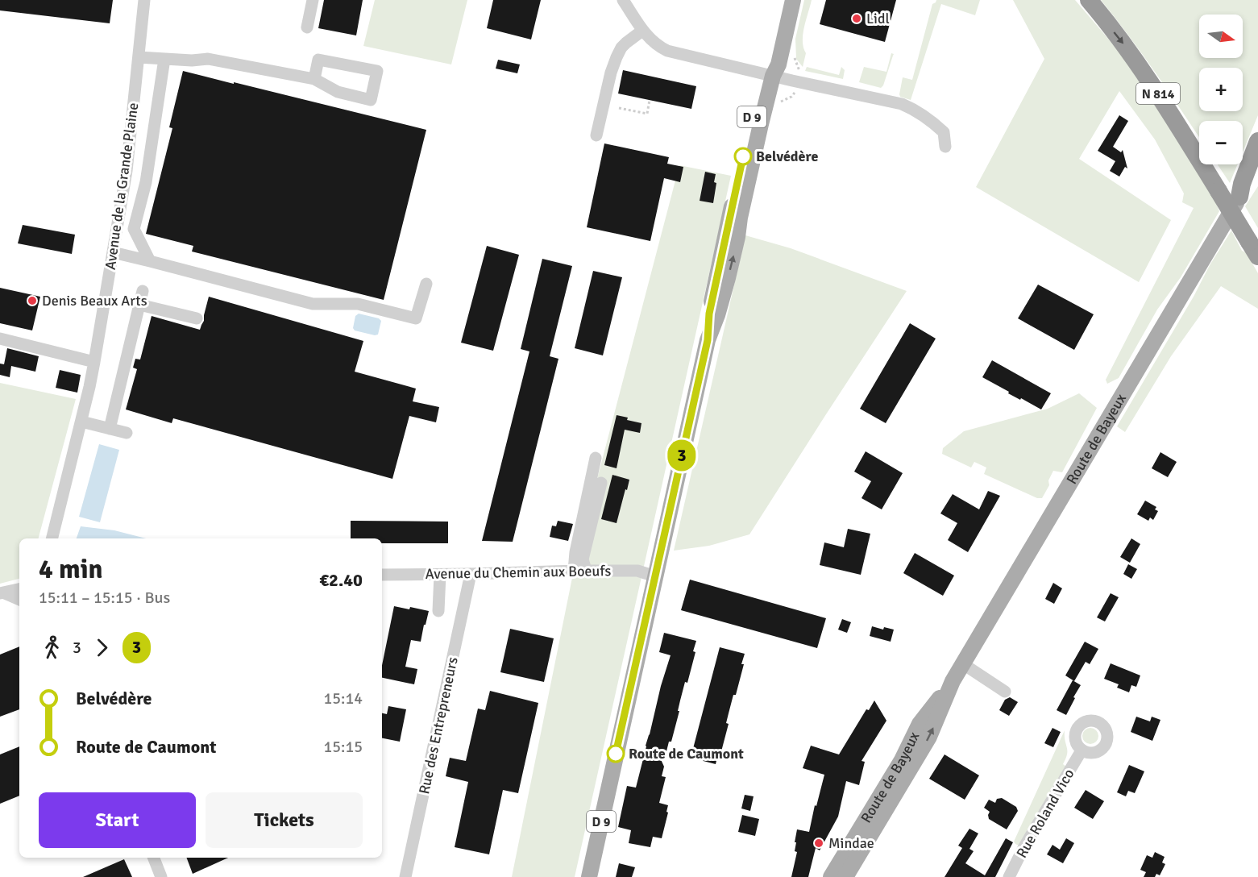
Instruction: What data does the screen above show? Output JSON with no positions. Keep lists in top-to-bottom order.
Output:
{
  "streets": {
    "highway": ["N 814"],
    "main road": ["D 9", "Route de Bayeux"],
    "street": [
      "Avenue de la Grande Plaine",
      "Avenue du Chemin aux Boeufs",
      "Rue des Entrepreneurs",
      "Rue Roland Vico"
    ]
  },
  "crossings": [
    ["D 9", "Avenue du Chemin aux Boeufs"],
    ["Avenue du Chemin aux Boeufs", "Rue des Entrepreneurs"]
  ],
  "places": [
    "Lidl",
    "Belvédère",
    "Denis Beaux Arts",
    "Route de Caumont",
    "Mindae"
  ],
  "lines": ["bus line 3"],
  "north": "right",
  "page": {
    "on_map": "3",
    "map_buttons": ["+", "−"],
    "heading": ["4 min", "15:11 – 15:15 · Bus", "€2.40"],
    "legs": ["3", "3"],
    "list": [
      {
        "name": "Belvédère",
        "value": "15:14"
      },
      {
        "name": "Route de Caumont",
        "value": "15:15"
      }
    ],
    "buttons": ["Start", "Tickets"]
  }
}
